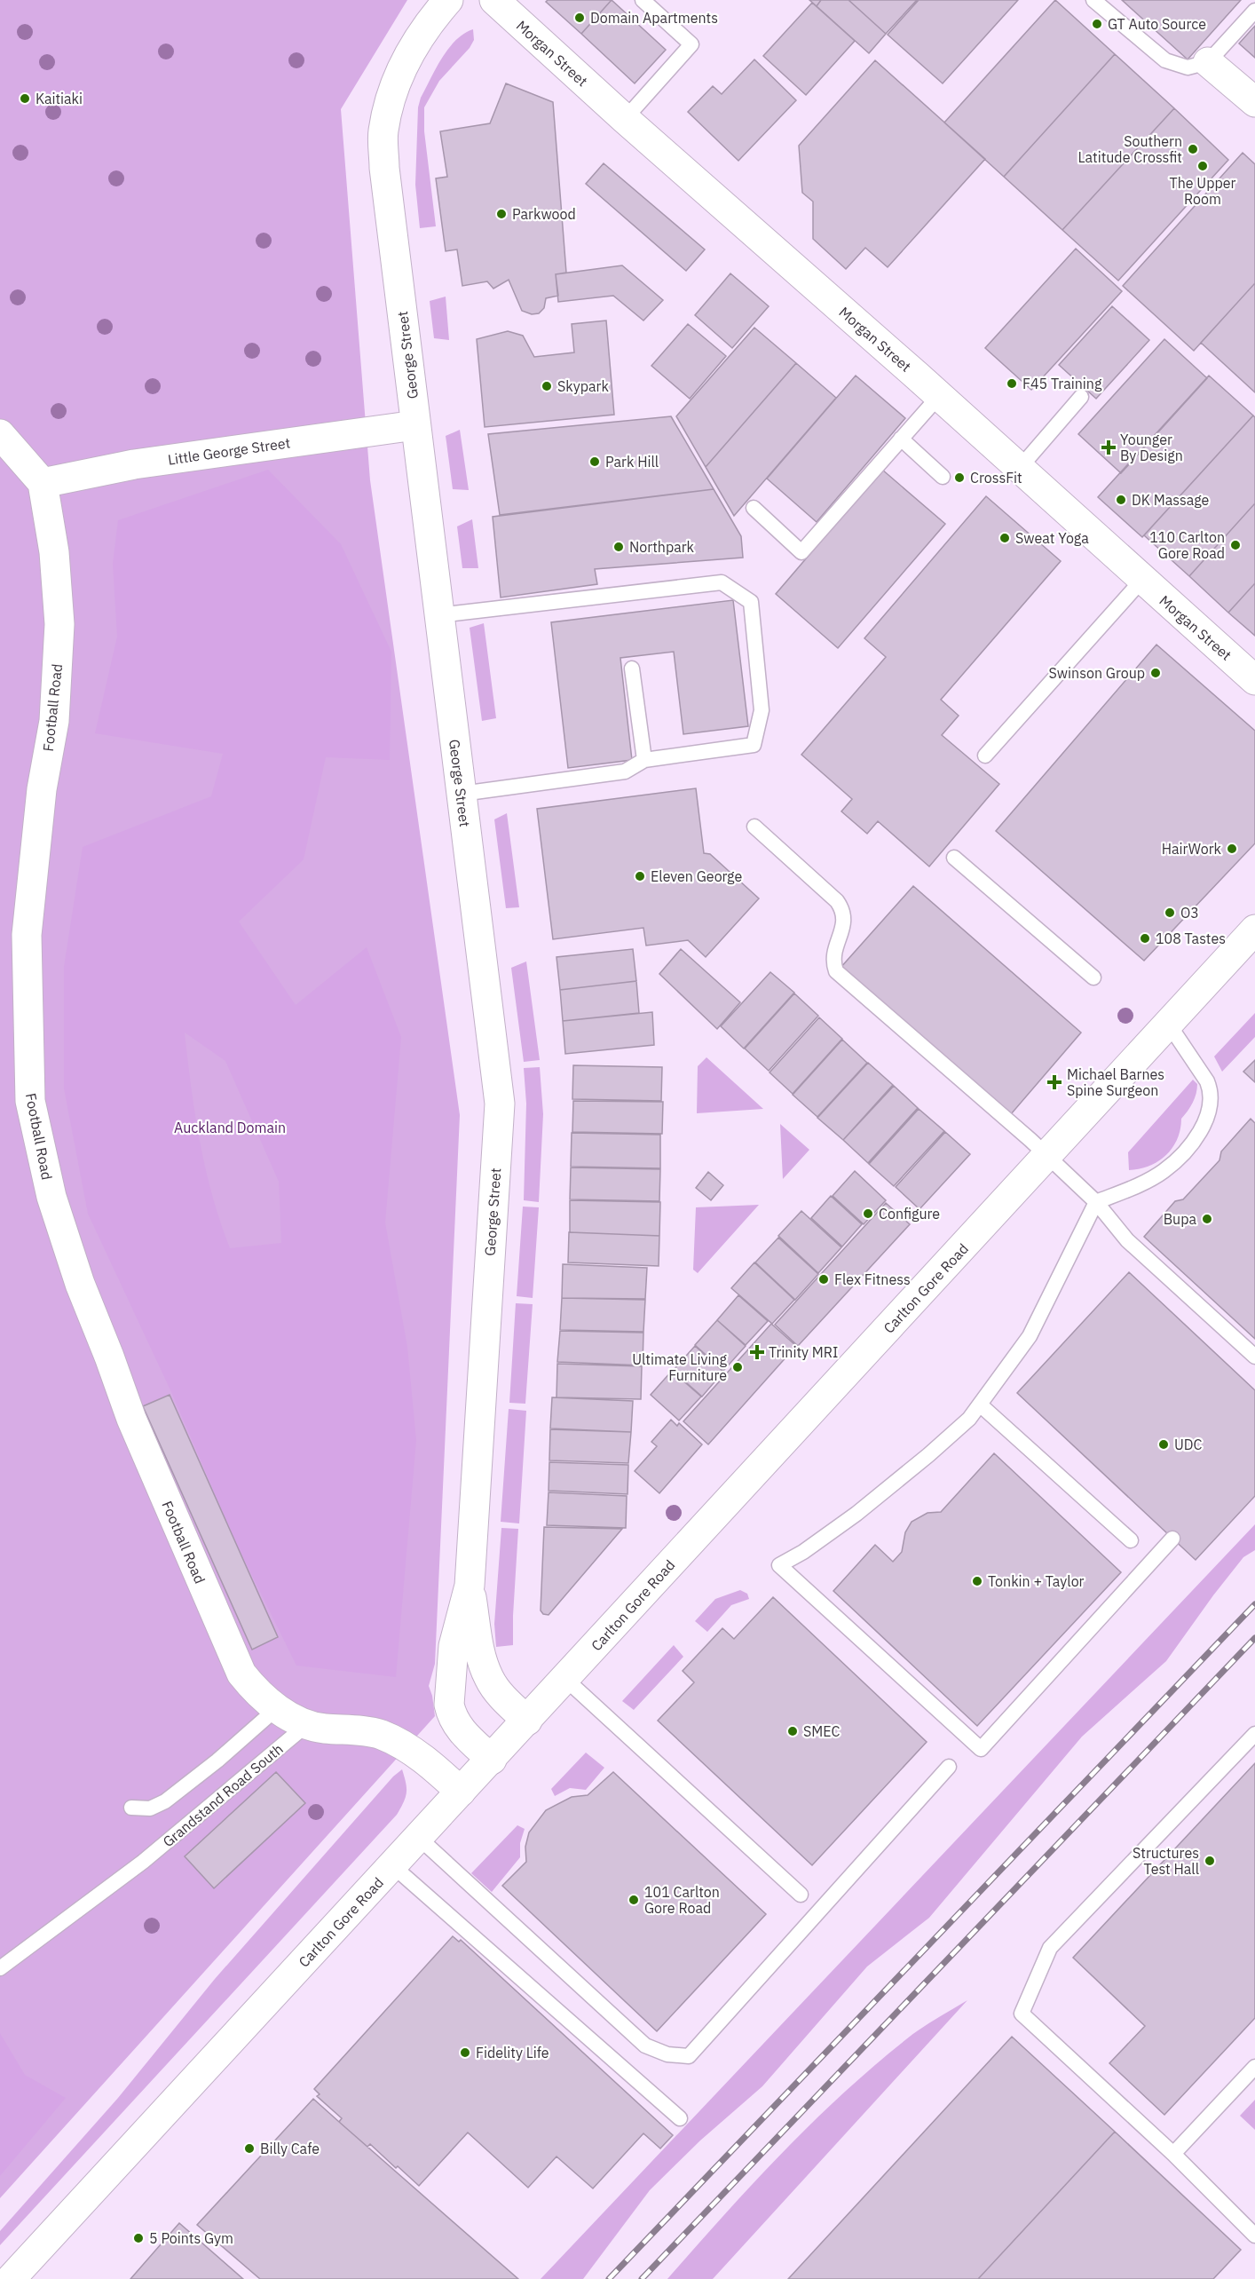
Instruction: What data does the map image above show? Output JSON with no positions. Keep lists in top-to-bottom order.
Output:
{
  "streets": {
    "street": [
      "Morgan Street",
      "George Street",
      "Little George Street",
      "Football Road",
      "Carlton Gore Road"
    ],
    "lane": ["Grandstand Road South"]
  },
  "crossings": [
    ["George Street", "Little George Street"],
    ["George Street", "Carlton Gore Road"],
    ["Little George Street", "Football Road"],
    ["Football Road", "Grandstand Road South"]
  ],
  "parks": ["Auckland Domain"],
  "places": {
    "other": [
      "Domain Apartments",
      "GT Auto Source",
      "Kaitiaki",
      "Southern Latitude Crossfit",
      "The Upper Room",
      "Parkwood",
      "F45 Training",
      "Skypark",
      "Park Hill",
      "CrossFit",
      "DK Massage",
      "Sweat Yoga",
      "110 Carlton Gore Road",
      "Northpark",
      "Swinson Group",
      "HairWork",
      "Eleven George",
      "O3",
      "108 Tastes",
      "Configure",
      "Bupa",
      "Flex Fitness",
      "Ultimate Living Furniture",
      "UDC",
      "Tonkin + Taylor",
      "SMEC",
      "Structures Test Hall",
      "101 Carlton Gore Road",
      "Fidelity Life",
      "Billy Cafe",
      "5 Points Gym"
    ],
    "health": ["Younger By Design", "Michael Barnes Spine Surgeon", "Trinity MRI"]
  }
}
